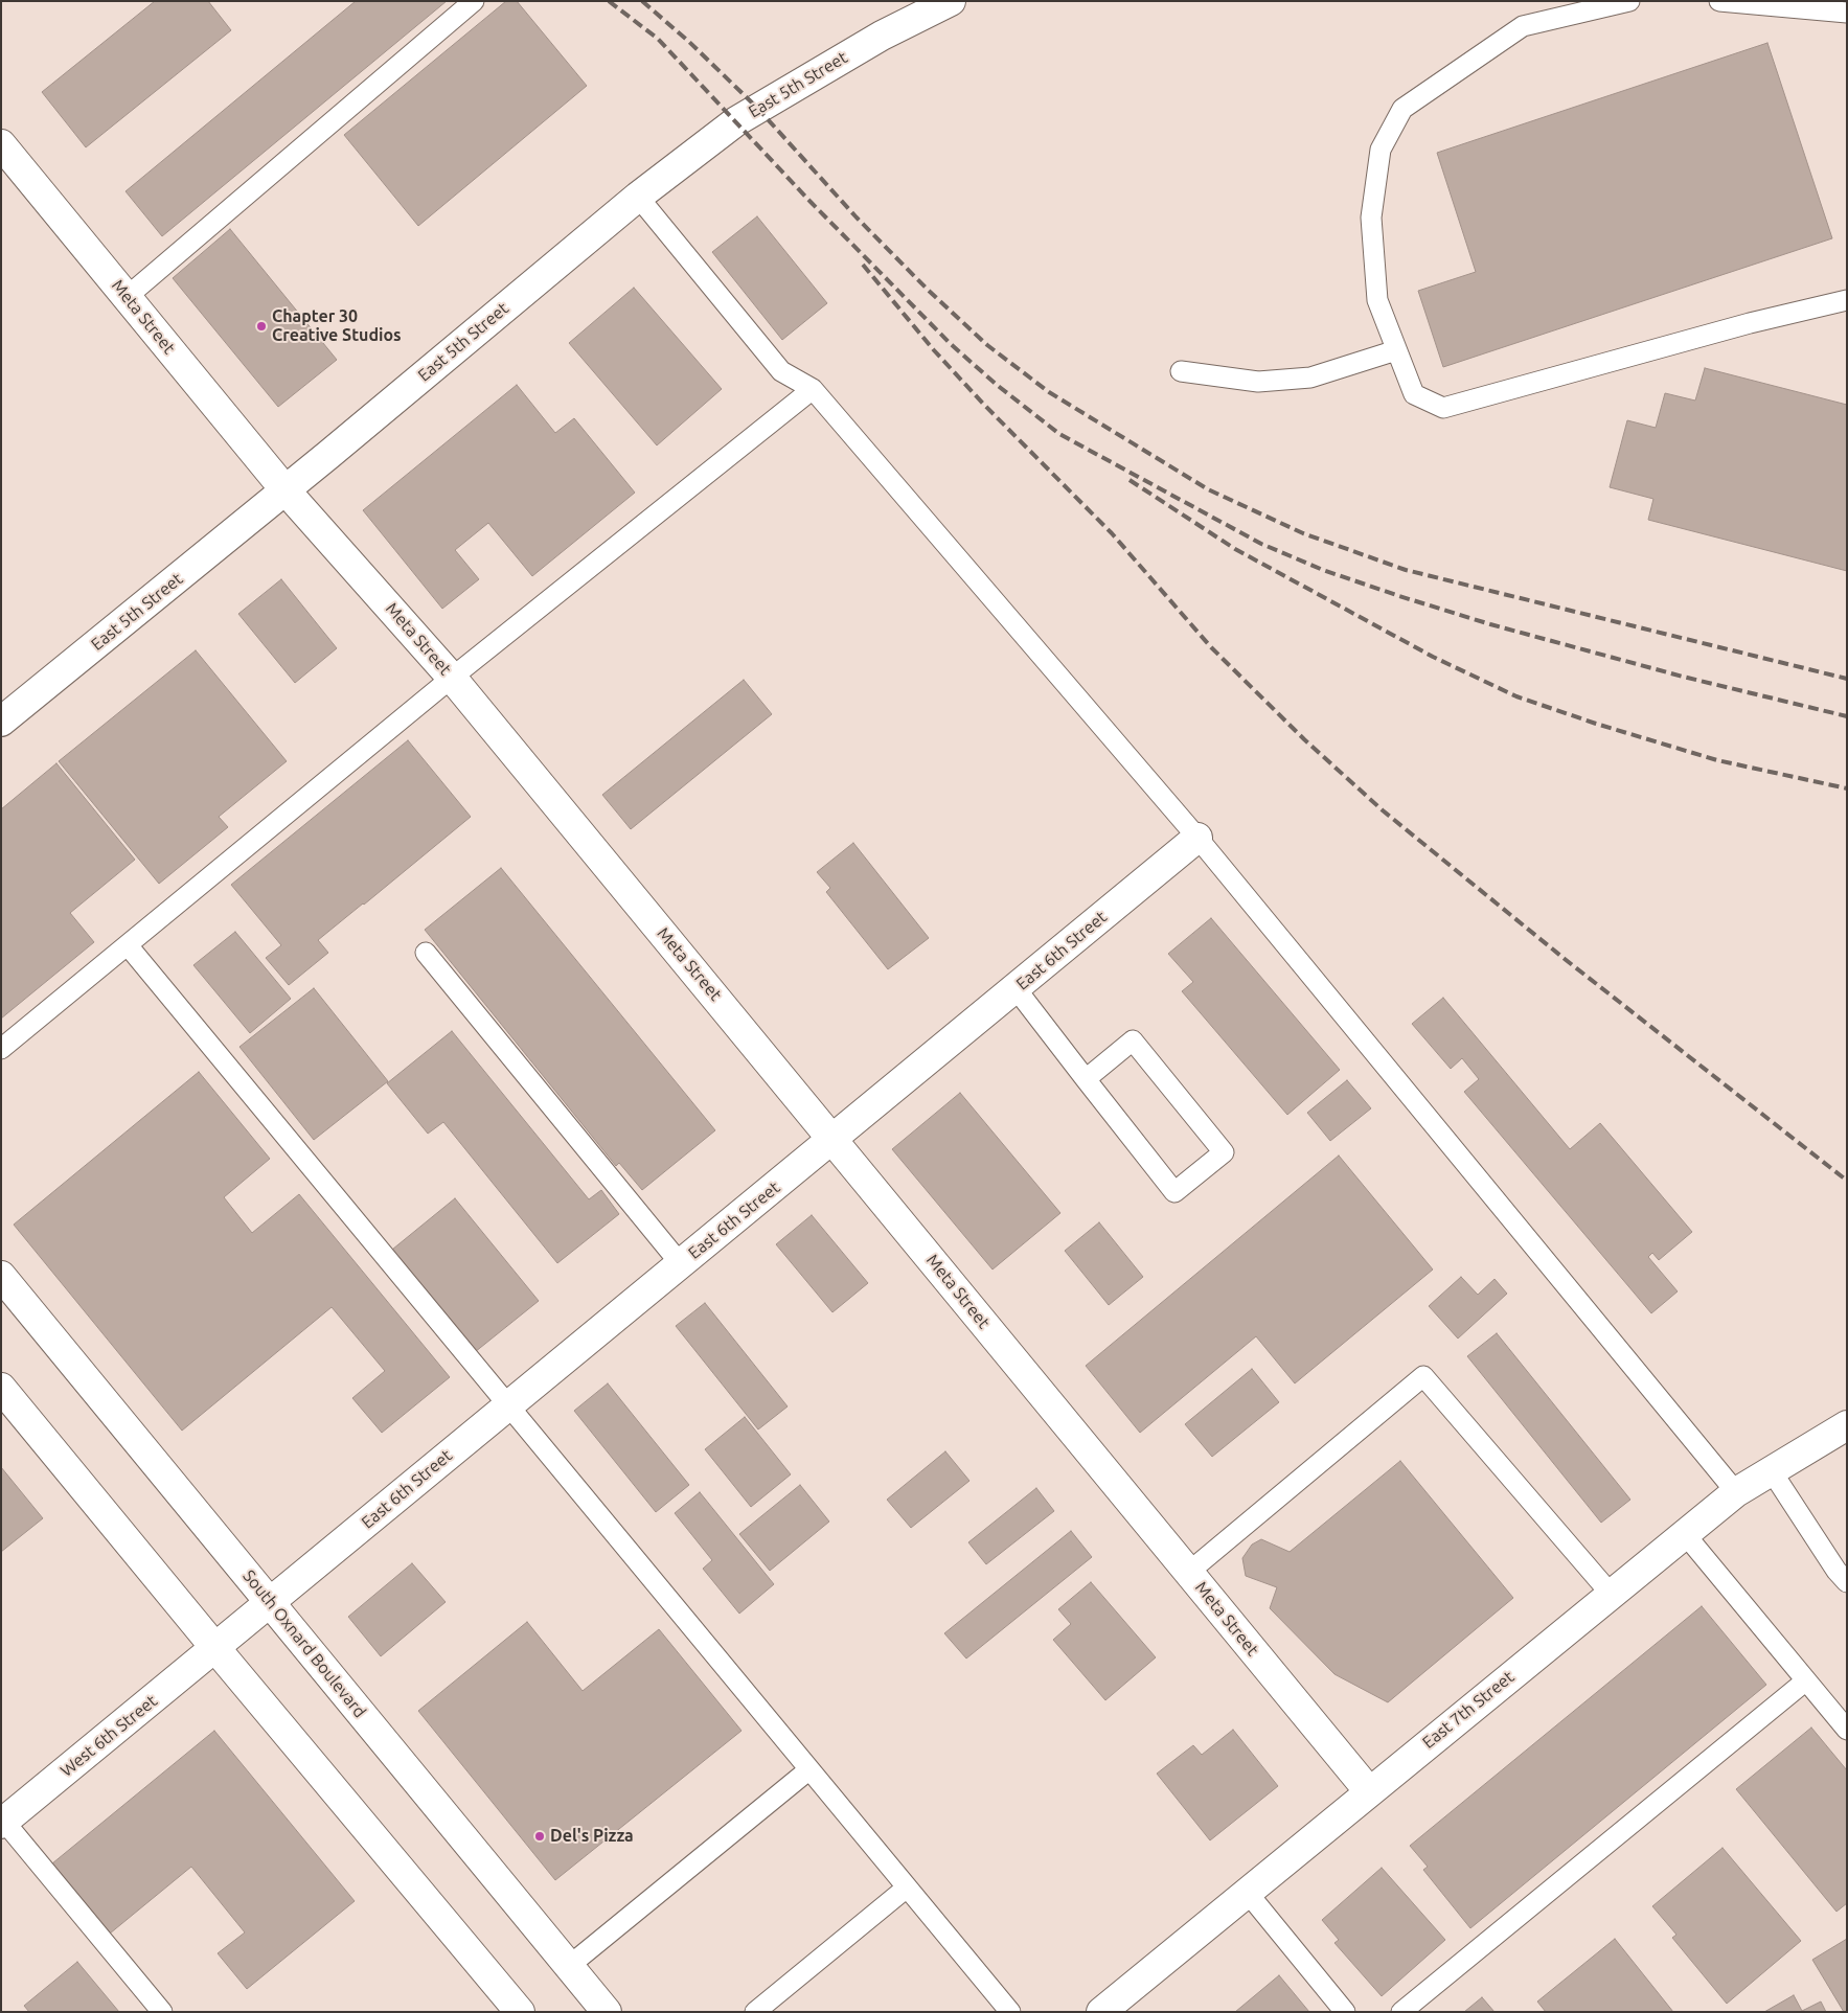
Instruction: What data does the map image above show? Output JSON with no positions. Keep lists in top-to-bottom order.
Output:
{
  "streets": {
    "street": [
      "East 5th Street",
      "Meta Street",
      "East 6th Street",
      "South Oxnard Boulevard",
      "East 7th Street",
      "West 6th Street"
    ]
  },
  "crossings": [
    ["East 5th Street", "Meta Street"],
    ["Meta Street", "East 6th Street"],
    ["Meta Street", "East 7th Street"],
    ["East 6th Street", "South Oxnard Boulevard"],
    ["East 6th Street", "West 6th Street"]
  ],
  "places": ["Chapter 30 Creative Studios", "Del's Pizza"]
}
